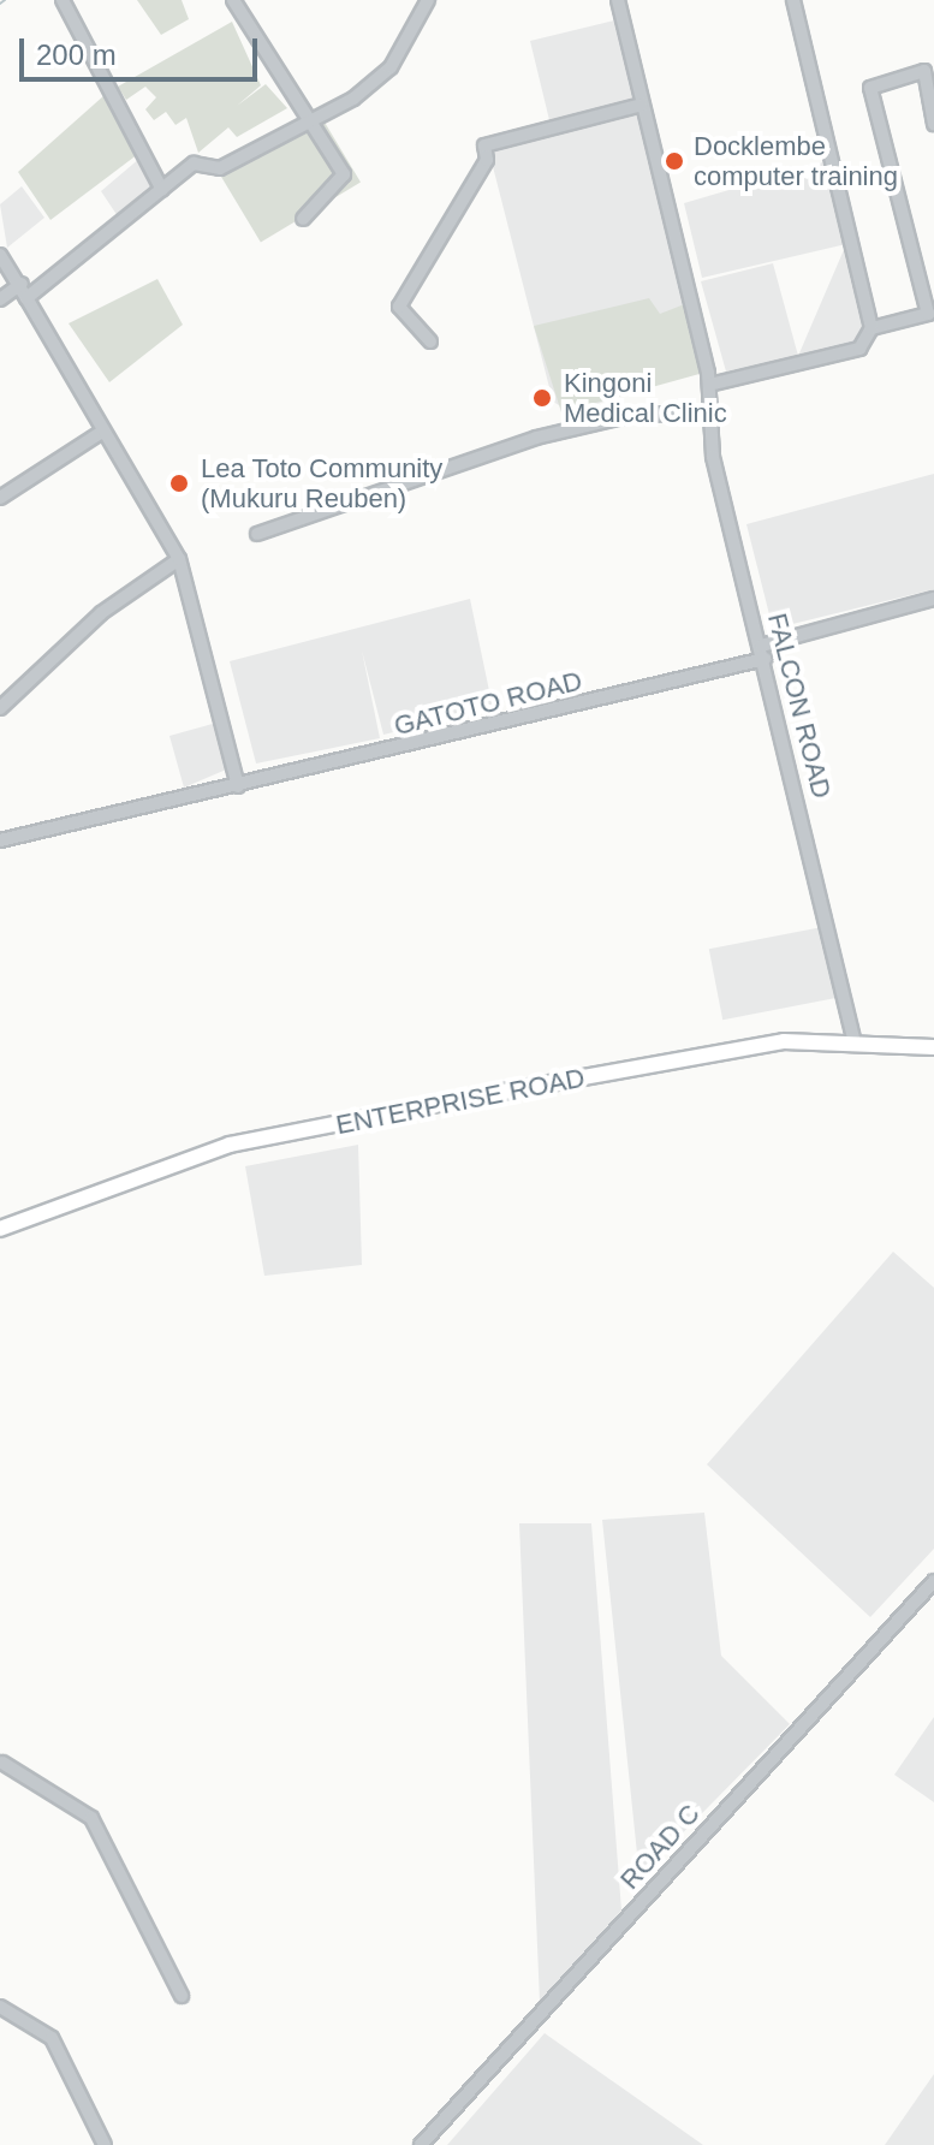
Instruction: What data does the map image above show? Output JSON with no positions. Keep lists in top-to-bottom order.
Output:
{
  "streets": {
    "main road": ["ENTERPRISE ROAD"],
    "street": ["GATOTO ROAD", "FALCON ROAD", "ROAD C"]
  },
  "crossings": [
    ["GATOTO ROAD", "FALCON ROAD"],
    ["FALCON ROAD", "ENTERPRISE ROAD"]
  ],
  "places": ["Docklembe computer training", "Kingoni Medical Clinic", "Lea Toto Community (Mukuru Reuben)"],
  "scale_bar": "200 m"
}
